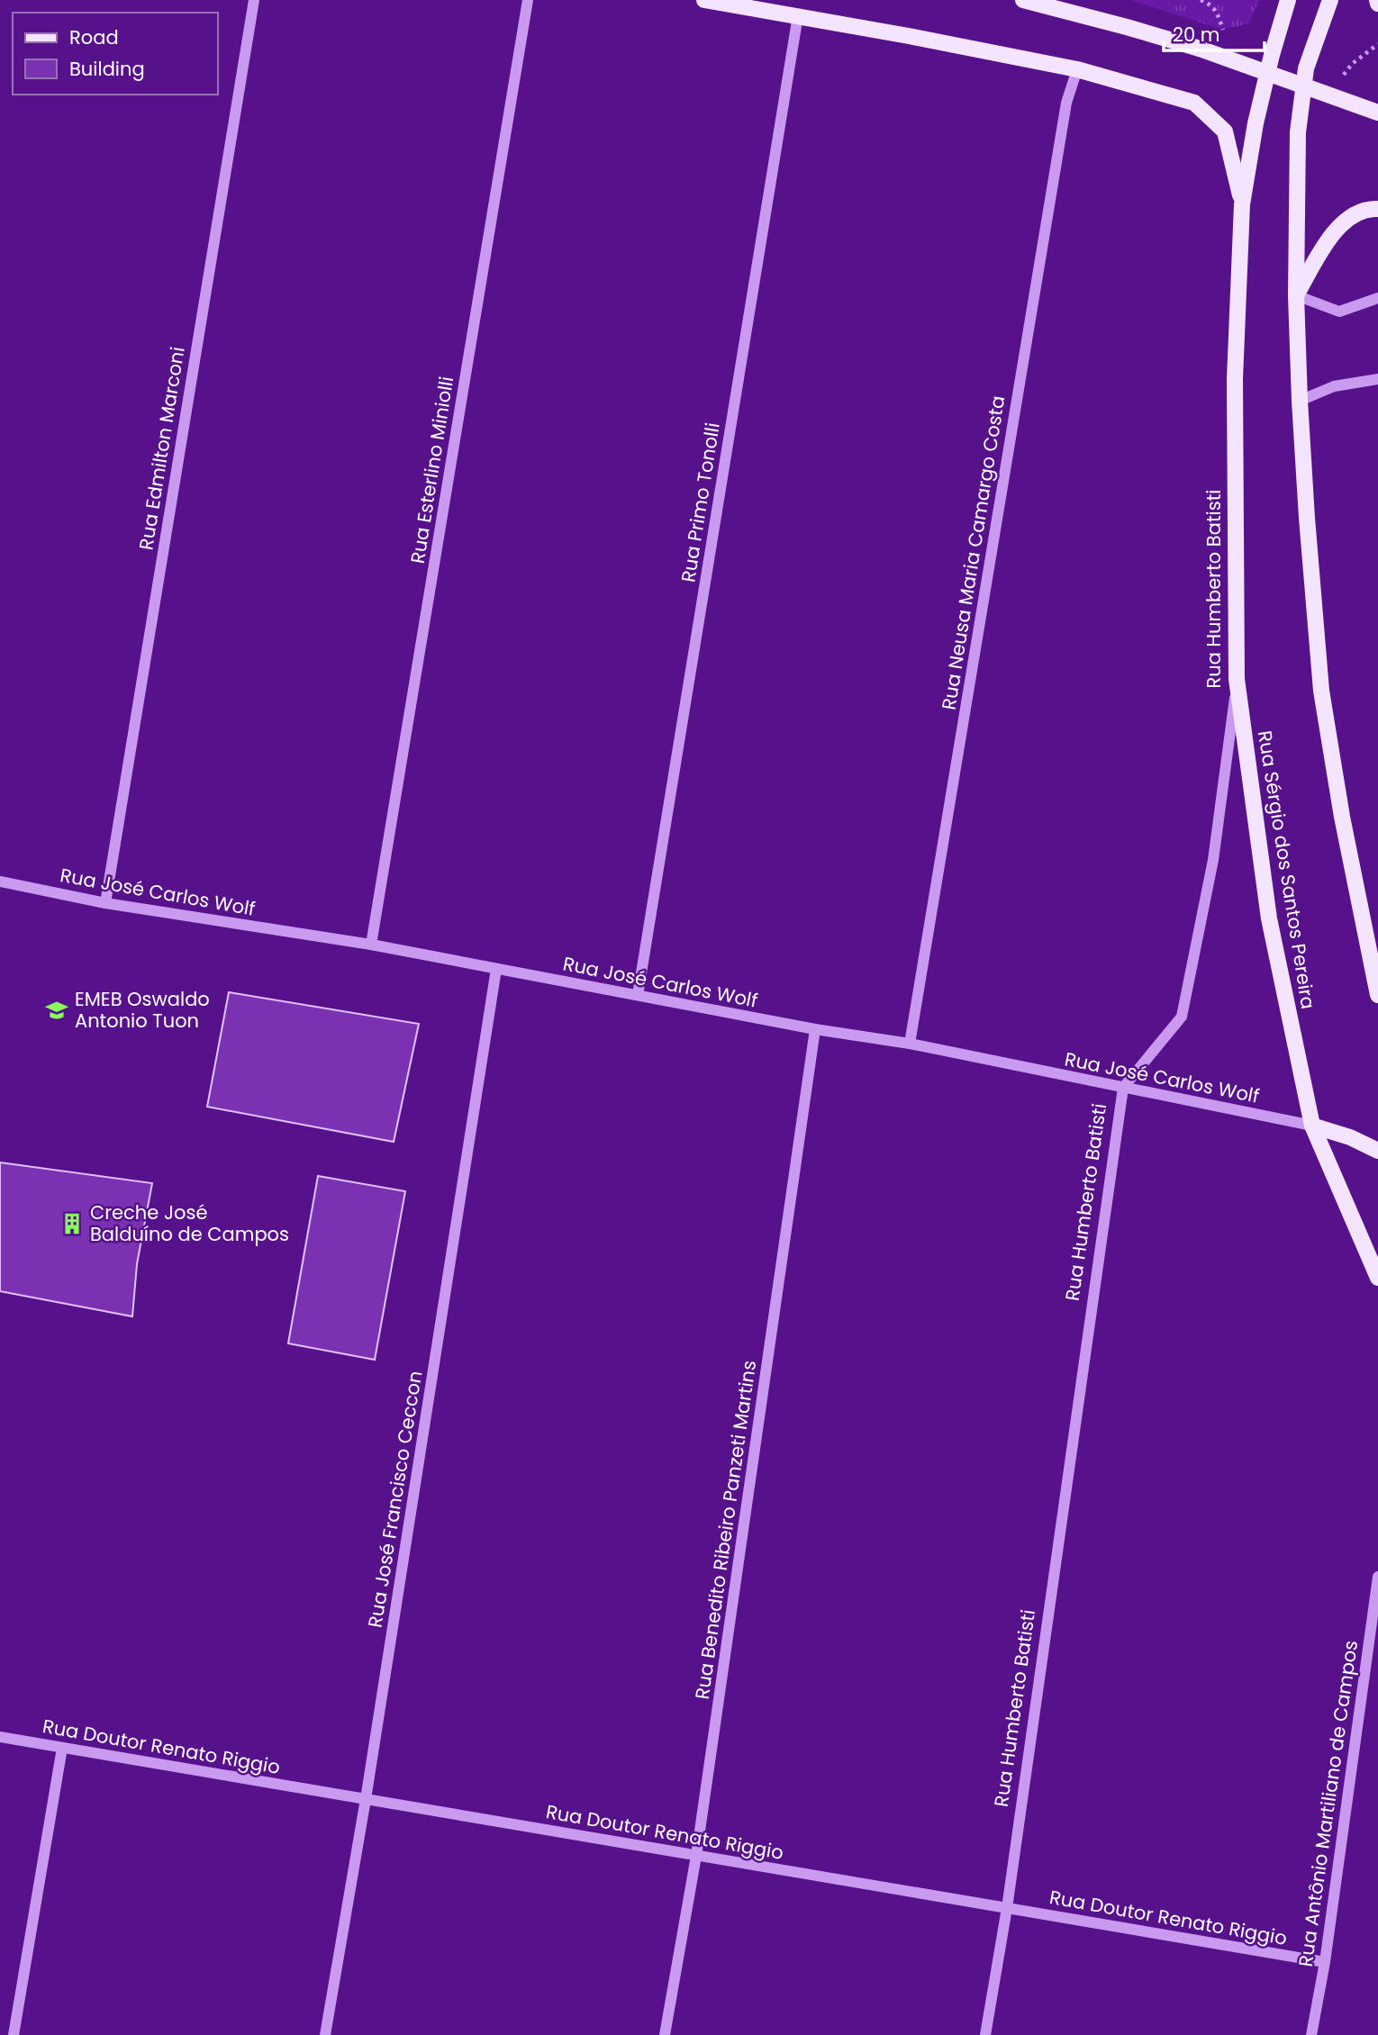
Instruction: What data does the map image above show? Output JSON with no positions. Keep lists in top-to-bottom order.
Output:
{
  "streets": {
    "main road": ["Rua Humberto Batisti", "Rua Sérgio dos Santos Pereira"],
    "street": [
      "Rua Edmilton Marconi",
      "Rua Esterlino Miniolli",
      "Rua Primo Tonolli",
      "Rua Neusa Maria Camargo Costa",
      "Rua José Carlos Wolf",
      "Rua José Francisco Ceccon",
      "Rua Benedito Ribeiro Panzeti Martins",
      "Rua Doutor Renato Riggio",
      "Rua Antônio Martiliano de Campos"
    ]
  },
  "crossings": [
    ["Rua Edmilton Marconi", "Rua José Carlos Wolf"],
    ["Rua Esterlino Miniolli", "Rua José Carlos Wolf"],
    ["Rua Primo Tonolli", "Rua José Carlos Wolf"],
    ["Rua Neusa Maria Camargo Costa", "Rua José Carlos Wolf"],
    ["Rua Humberto Batisti", "Rua Sérgio dos Santos Pereira"],
    ["Rua Humberto Batisti", "Rua José Carlos Wolf"],
    ["Rua Humberto Batisti", "Rua Doutor Renato Riggio"],
    ["Rua Sérgio dos Santos Pereira", "Rua José Carlos Wolf"],
    ["Rua José Carlos Wolf", "Rua José Francisco Ceccon"],
    ["Rua José Carlos Wolf", "Rua Benedito Ribeiro Panzeti Martins"],
    ["Rua José Francisco Ceccon", "Rua Doutor Renato Riggio"],
    ["Rua Benedito Ribeiro Panzeti Martins", "Rua Doutor Renato Riggio"],
    ["Rua Doutor Renato Riggio", "Rua Antônio Martiliano de Campos"]
  ],
  "places": {
    "school or university": ["EMEB Oswaldo Antonio Tuon"],
    "building": ["Creche José Balduíno de Campos"]
  },
  "legend": ["Road", "Building"],
  "scale_bar": "20 m"
}
